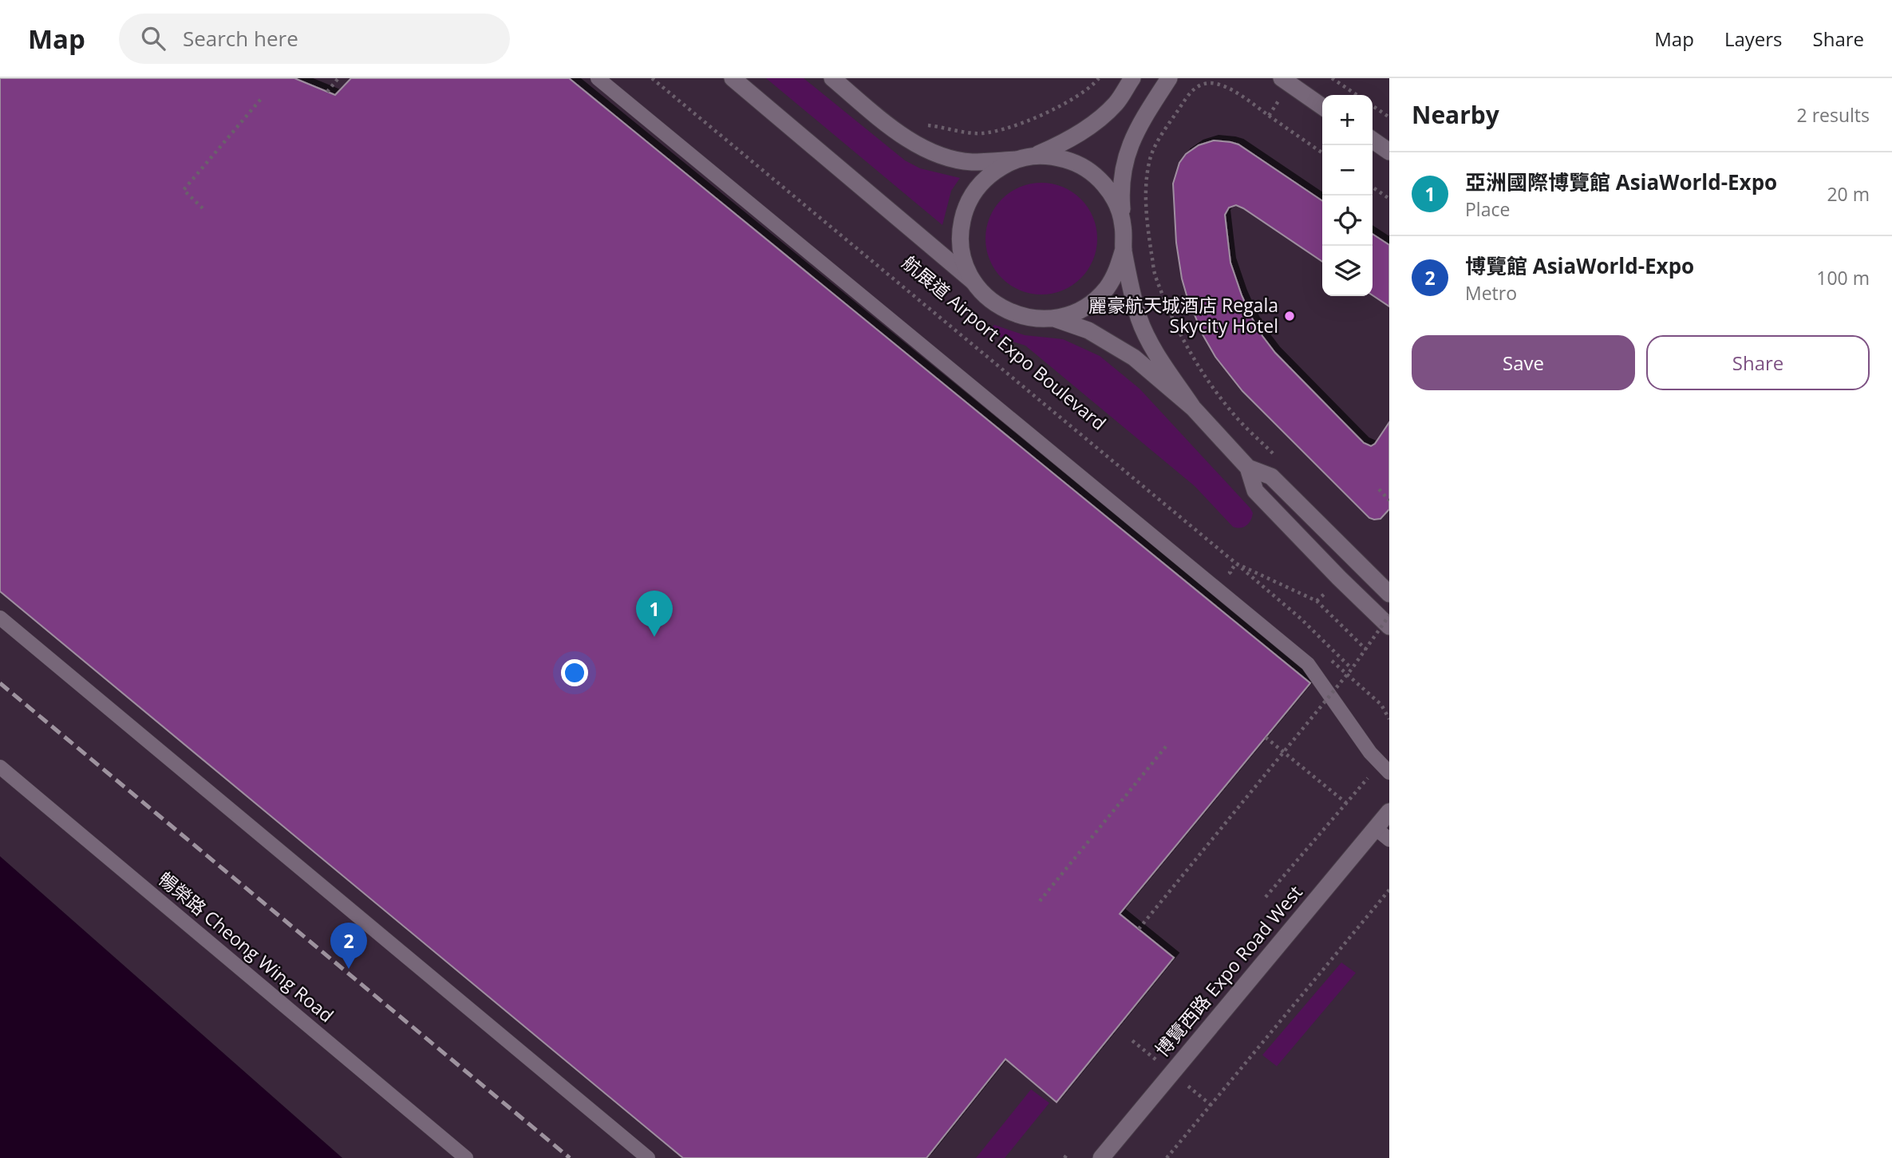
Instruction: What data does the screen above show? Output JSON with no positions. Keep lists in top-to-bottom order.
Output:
{
  "streets": {
    "street": ["航展道 Airport Expo Boulevard", "博覽西路 Expo Road West"],
    "lane": ["暢榮路 Cheong Wing Road"]
  },
  "places": ["麗豪航天城酒店 Regala Skycity Hotel"],
  "page": {
    "header": "Map",
    "search": "Search here",
    "nav": ["Map", "Layers", "Share"],
    "heading": ["Nearby", "2 results"],
    "map_buttons": ["+", "−"],
    "list": [
      {
        "mark": "1",
        "name": "亞洲國際博覽館 AsiaWorld-Expo",
        "note": "Place",
        "value": "20 m"
      },
      {
        "mark": "2",
        "name": "博覽館 AsiaWorld-Expo",
        "note": "Metro",
        "value": "100 m"
      }
    ],
    "buttons": ["Save", "Share"],
    "pins": ["1", "2"]
  }
}
